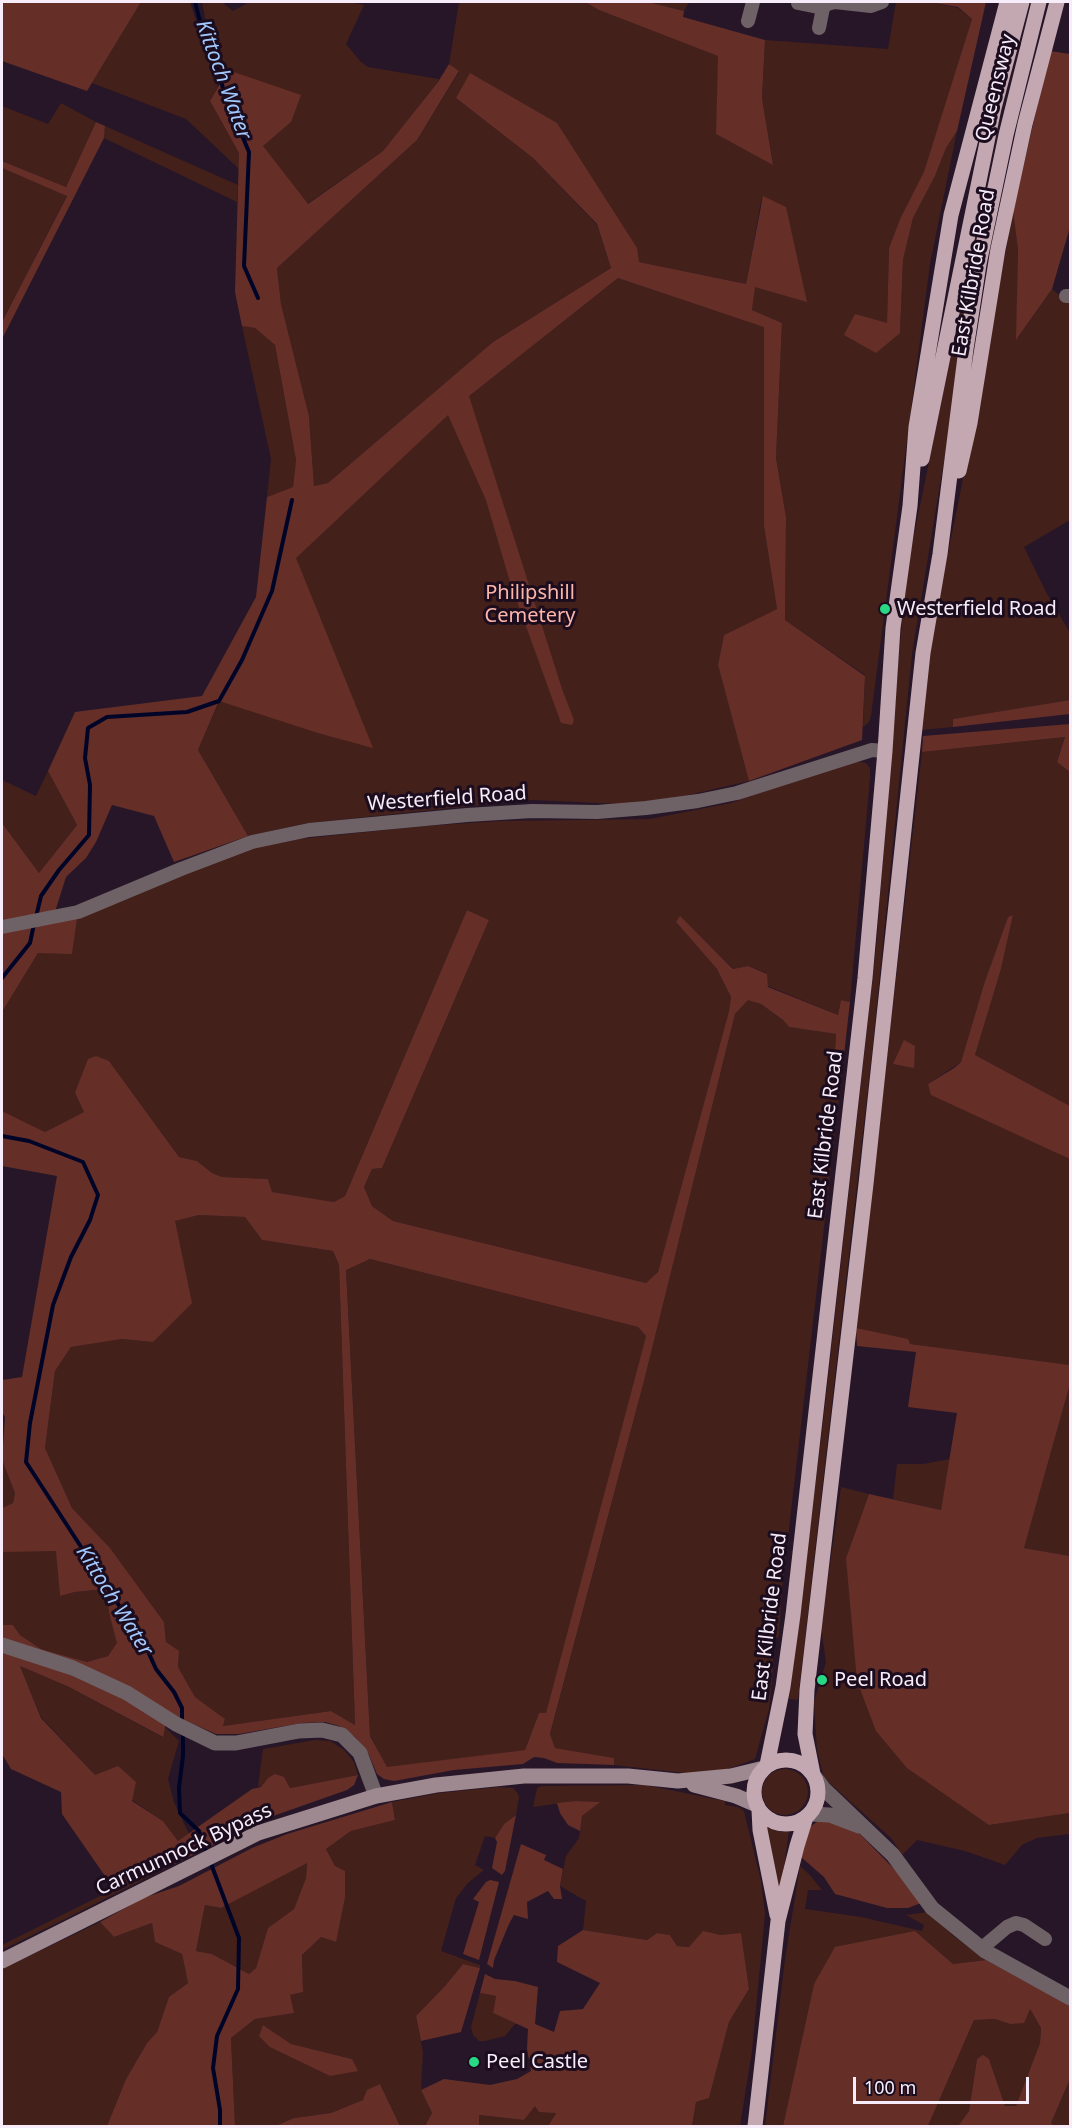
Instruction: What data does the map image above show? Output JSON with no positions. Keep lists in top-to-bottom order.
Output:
{
  "streets": {
    "main road": ["Queensway", "East Kilbride Road", "Carmunnock Bypass"],
    "street": ["Westerfield Road"]
  },
  "crossings": [
    ["Queensway", "East Kilbride Road"],
    ["East Kilbride Road", "Westerfield Road"],
    ["East Kilbride Road", "Carmunnock Bypass"]
  ],
  "water": ["Kittoch Water"],
  "parks": ["Philipshill Cemetery"],
  "places": ["Westerfield Road", "Peel Road", "Peel Castle"],
  "scale_bar": "100 m"
}
